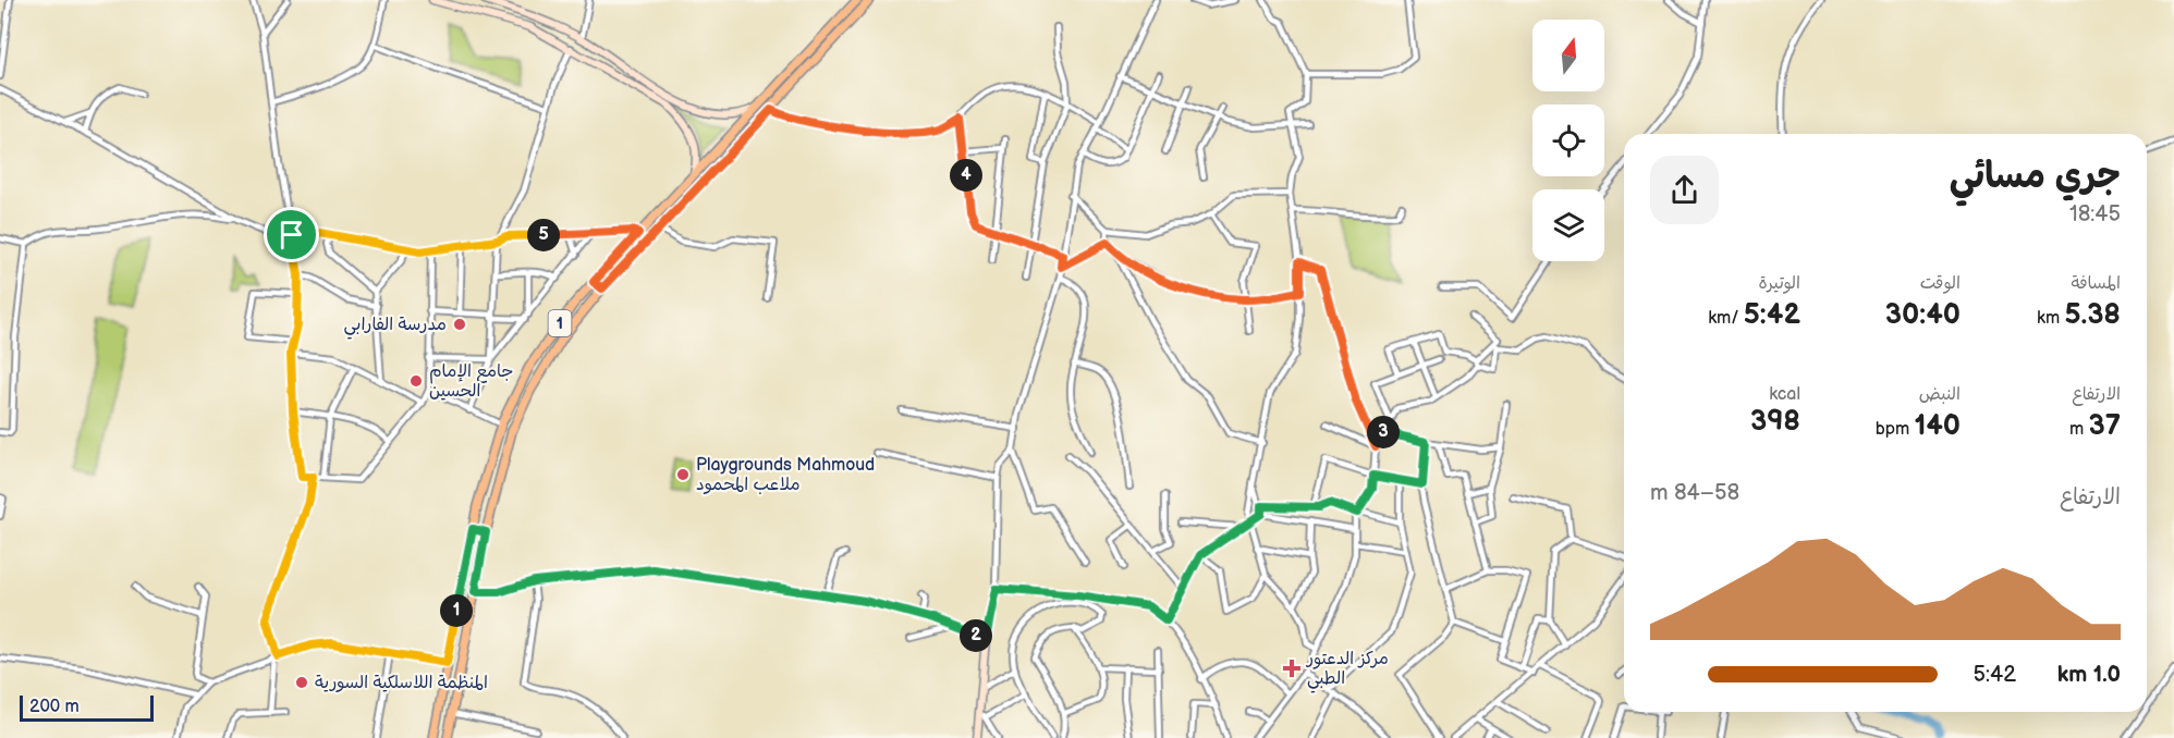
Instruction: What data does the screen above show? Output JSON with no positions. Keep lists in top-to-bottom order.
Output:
{
  "streets": {
    "main road": ["1"]
  },
  "places": {
    "other": [
      "مدرسة الفارابي",
      "جامع الإمام الحسين",
      "Playgrounds Mahmoud ملاعب المحمود",
      "المنظمة اللاسلكية السورية"
    ],
    "health": ["مركز الدعتور الطبي"]
  },
  "scale_bar": "200 m",
  "north": "top",
  "page": {
    "heading": ["جري مسائي", "18:45"],
    "pins": [
      "4",
      "5",
      "3",
      "1",
      "2"
    ],
    "stats": [
      ["المسافة", "5.38 km"],
      ["الوقت", "30:40"],
      ["الوتيرة", "5:42 /km"],
      ["الارتفاع", "37 m"],
      ["النبض", "140 bpm"],
      ["kcal", "398"]
    ],
    "chart": ["الارتفاع", "58–84 m"],
    "list": [
      {
        "name": "1.0 km",
        "note": "5:42"
      }
    ],
    "scale": "200 m"
  }
}
